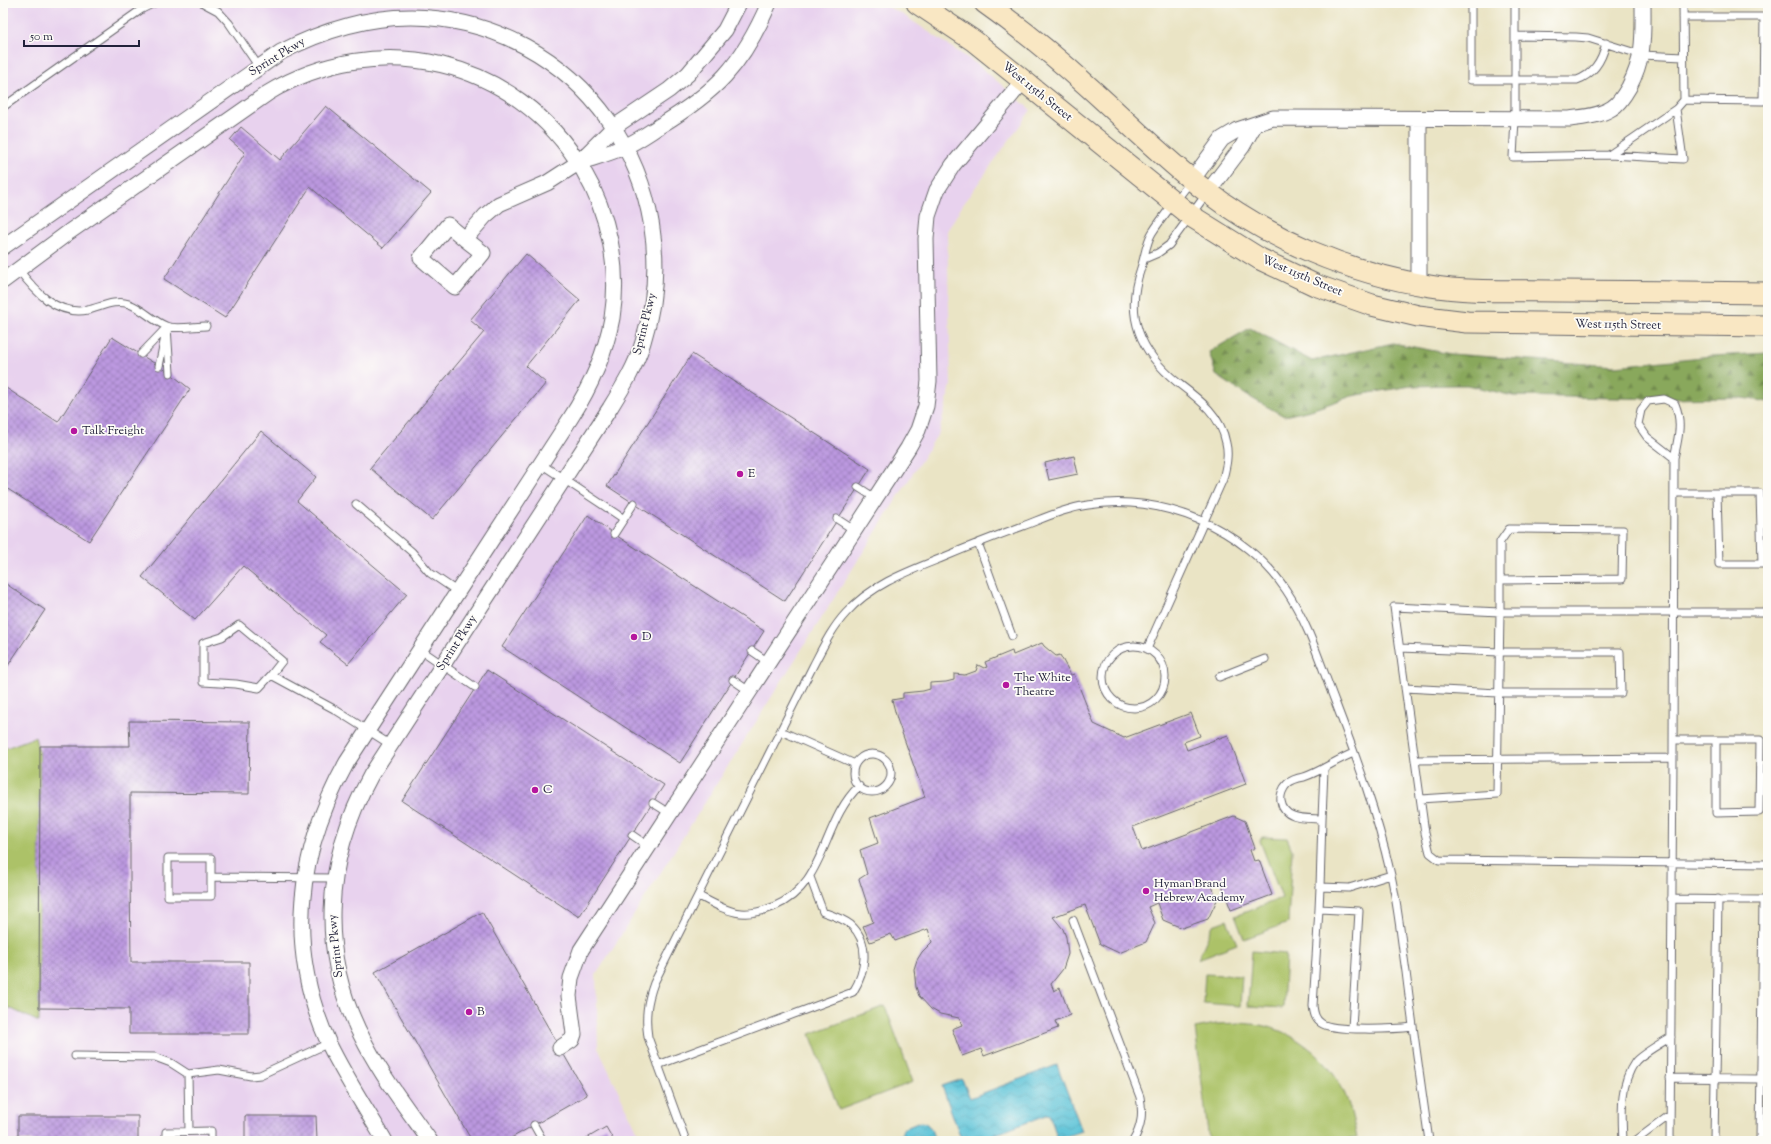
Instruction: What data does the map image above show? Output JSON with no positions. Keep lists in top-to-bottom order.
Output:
{
  "streets": {
    "street": ["Sprint Pkwy", "West 115th Street"]
  },
  "places": [
    "Talk Freight",
    "E",
    "D",
    "The White Theatre",
    "C",
    "Hyman Brand Hebrew Academy",
    "B"
  ],
  "scale_bar": "50 m"
}
